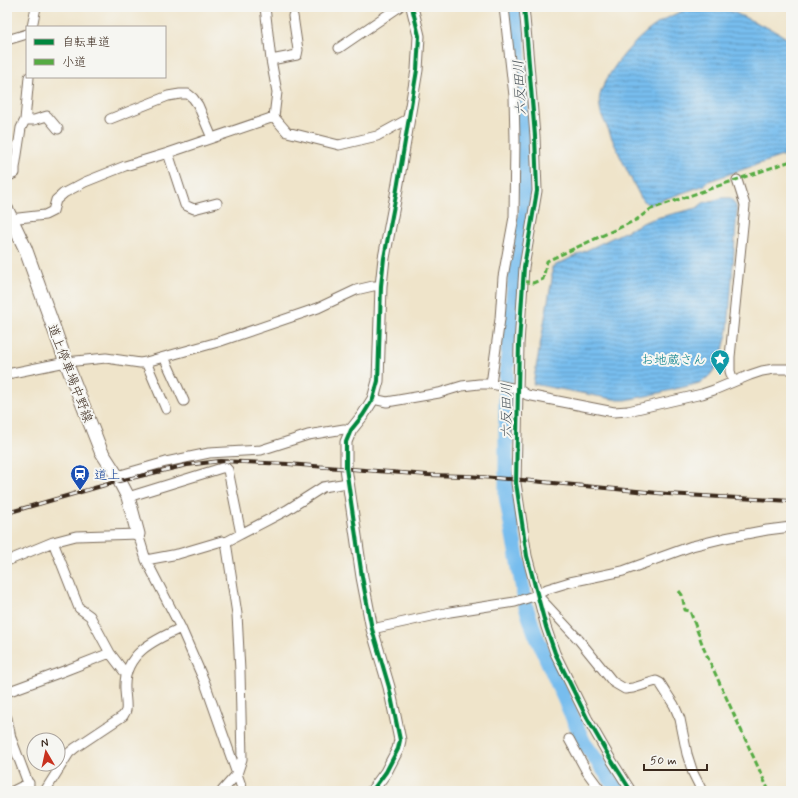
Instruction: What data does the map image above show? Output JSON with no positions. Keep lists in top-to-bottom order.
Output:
{
  "streets": {
    "main road": ["道上停車場中野線"]
  },
  "water": ["六反田川"],
  "places": {
    "place": ["お地蔵さん"],
    "station": ["道上"]
  },
  "legend": ["自転車道", "小道"],
  "scale_bar": "50 m",
  "north": "top"
}
